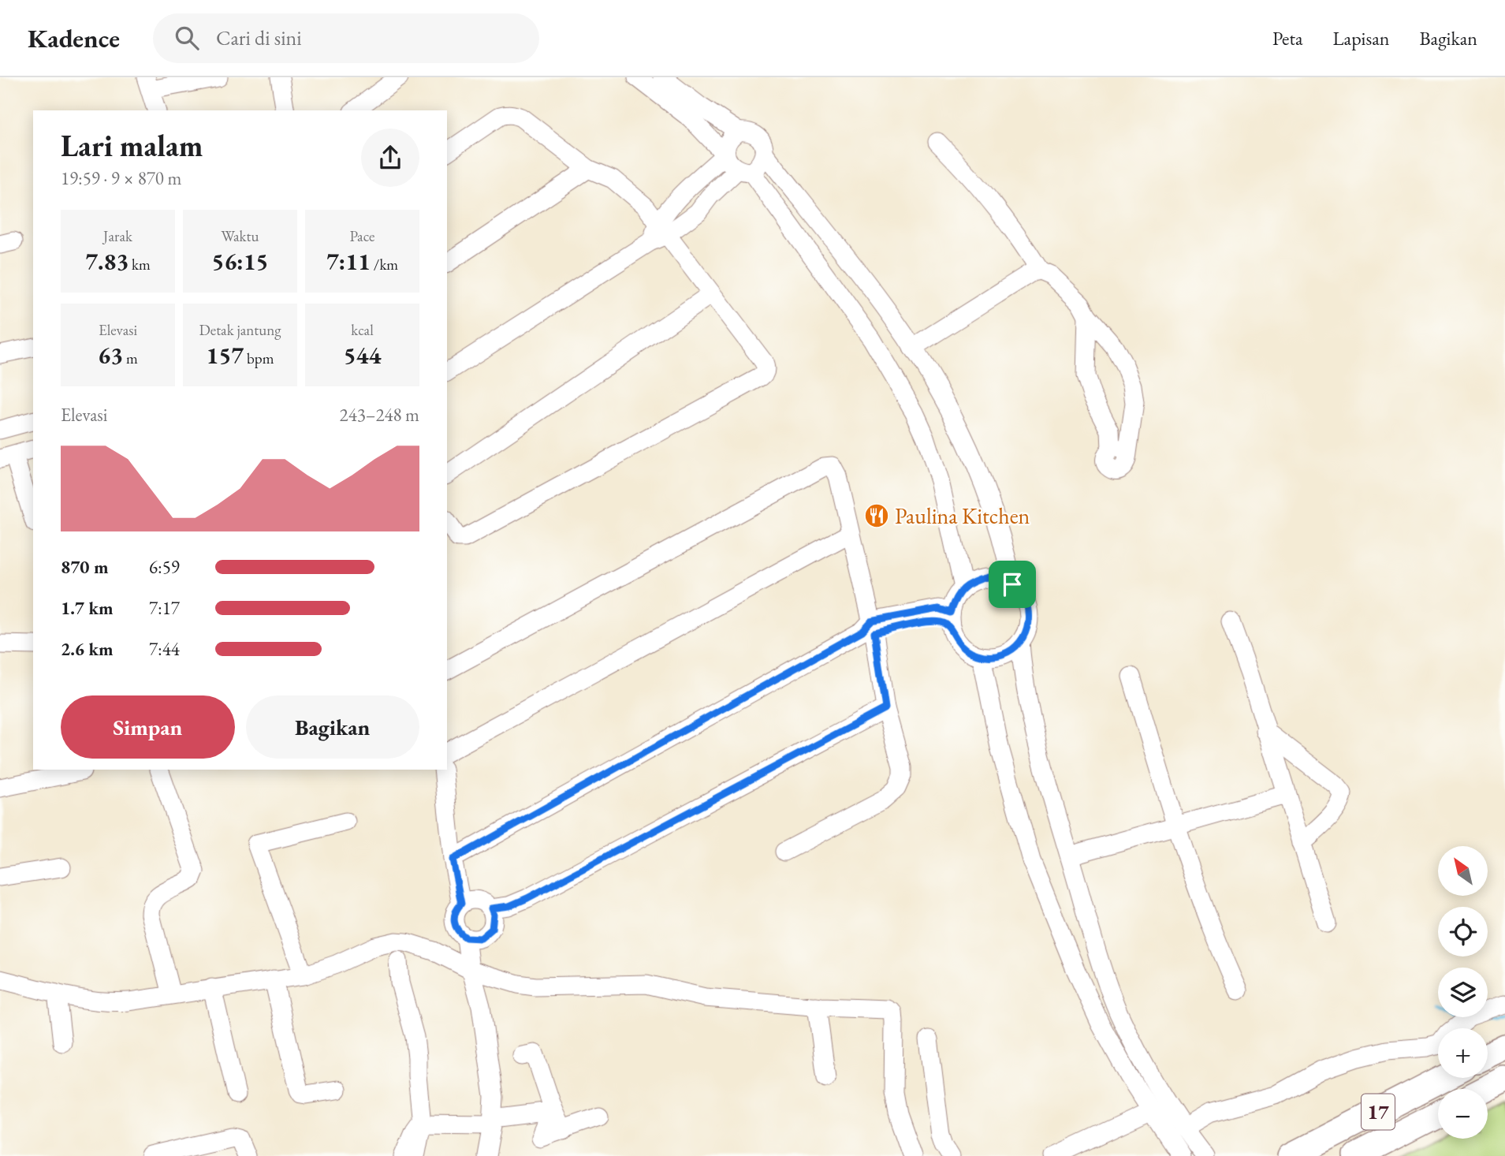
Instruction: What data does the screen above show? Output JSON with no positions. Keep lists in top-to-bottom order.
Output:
{
  "streets": {
    "highway": ["17"]
  },
  "places": {
    "restaurant": ["Paulina Kitchen"]
  },
  "north": "top left",
  "page": {
    "header": "Kadence",
    "search": "Cari di sini",
    "nav": ["Peta", "Lapisan", "Bagikan"],
    "heading": ["Lari malam", "19:59 · 9 × 870 m"],
    "stats": [
      ["Jarak", "7.83 km"],
      ["Waktu", "56:15"],
      ["Pace", "7:11 /km"],
      ["Elevasi", "63 m"],
      ["Detak jantung", "157 bpm"],
      ["kcal", "544"]
    ],
    "chart": ["Elevasi", "243–248 m"],
    "list": [
      {
        "name": "870 m",
        "note": "6:59"
      },
      {
        "name": "1.7 km",
        "note": "7:17"
      },
      {
        "name": "2.6 km",
        "note": "7:44"
      }
    ],
    "buttons": ["Simpan", "Bagikan"],
    "map_buttons": ["+", "−"]
  }
}
